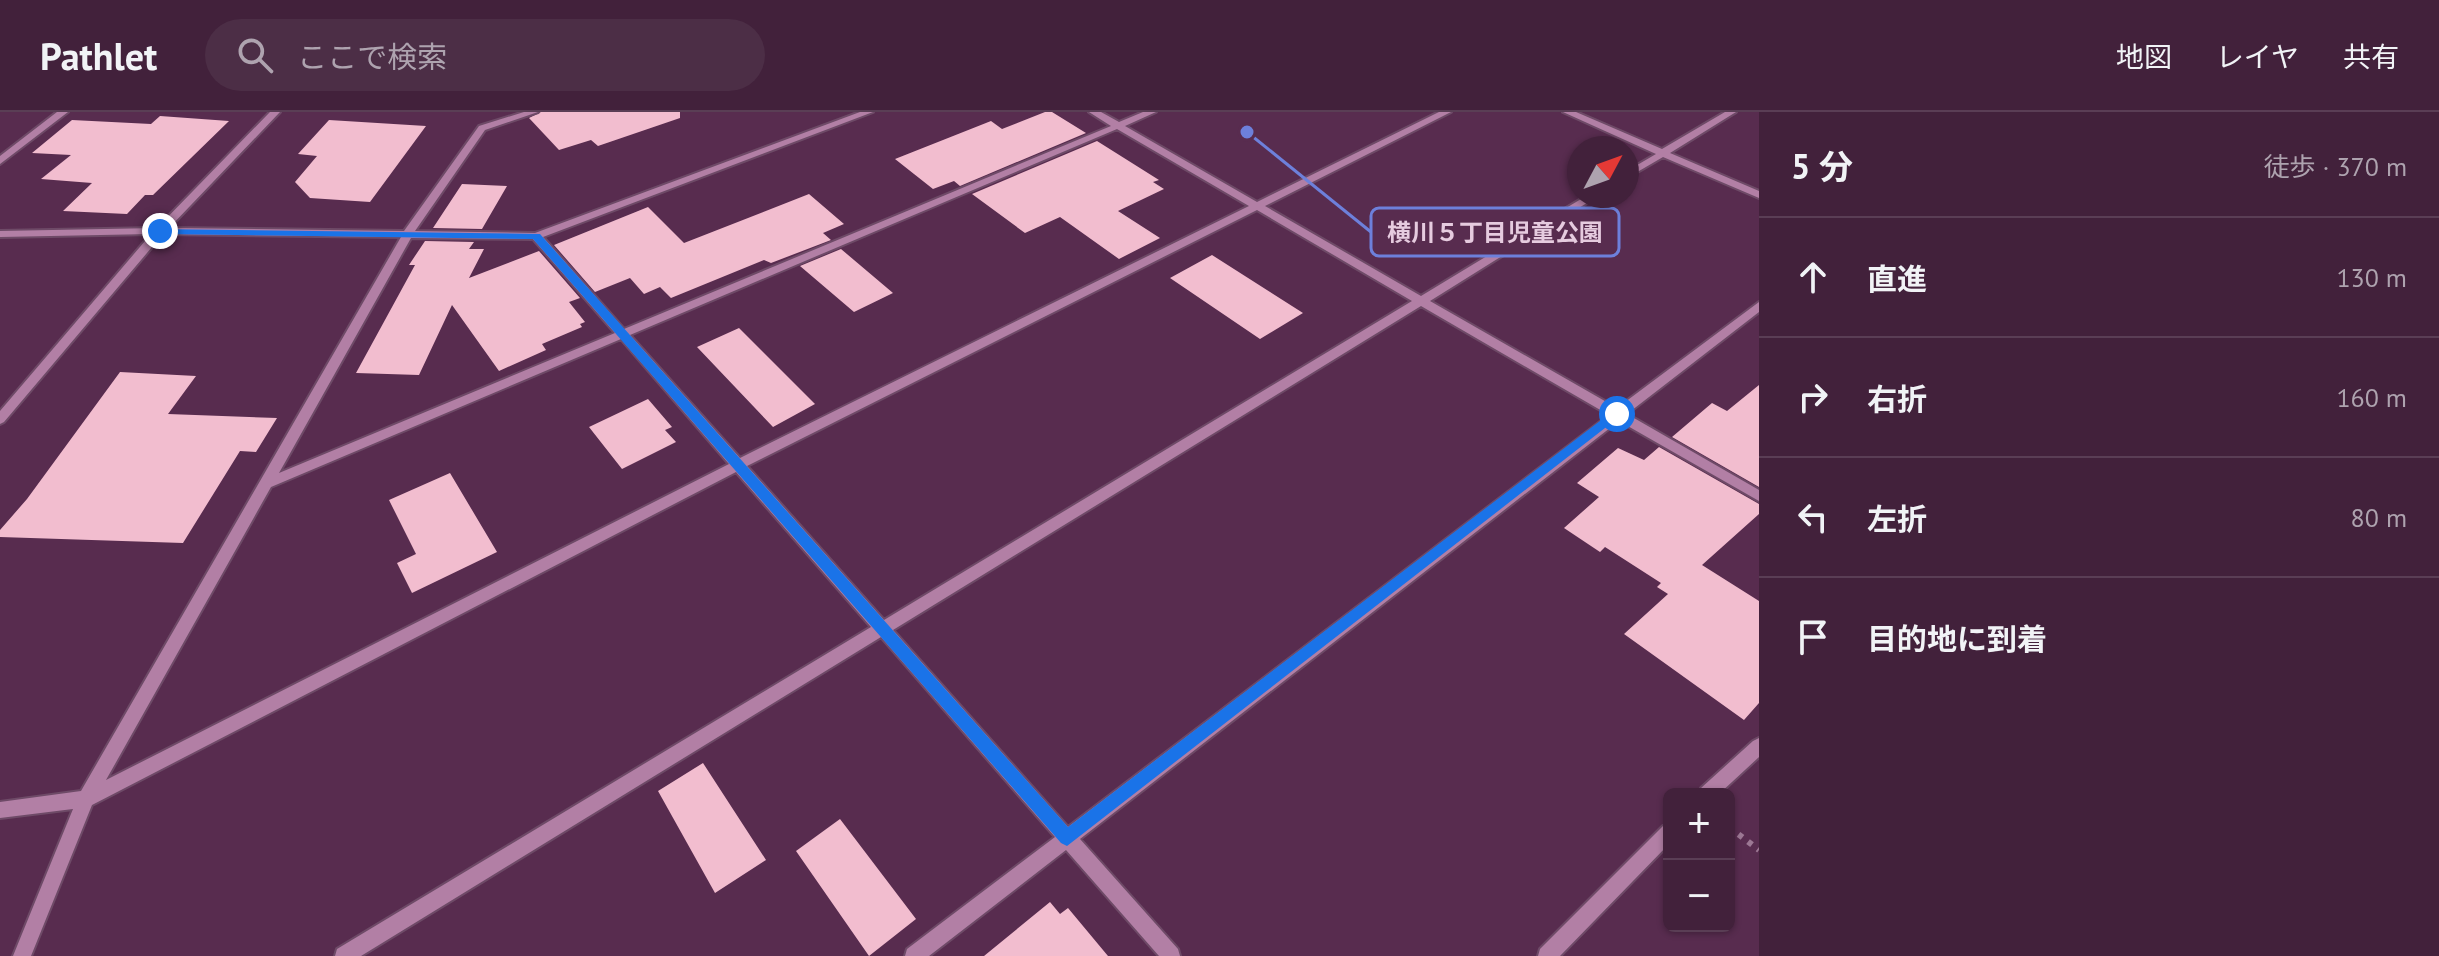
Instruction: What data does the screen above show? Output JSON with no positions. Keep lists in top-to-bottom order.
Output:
{
  "places": ["横川５丁目児童公園"],
  "north": "top right",
  "page": {
    "header": "Pathlet",
    "search": "ここで検索",
    "nav": ["地図", "レイヤ", "共有"],
    "heading": ["5 分", "徒歩 · 370 m"],
    "list": [
      ["直進", "130 m"],
      ["右折", "160 m"],
      ["左折", "80 m"],
      "目的地に到着"
    ],
    "map_buttons": ["+", "−"]
  }
}
